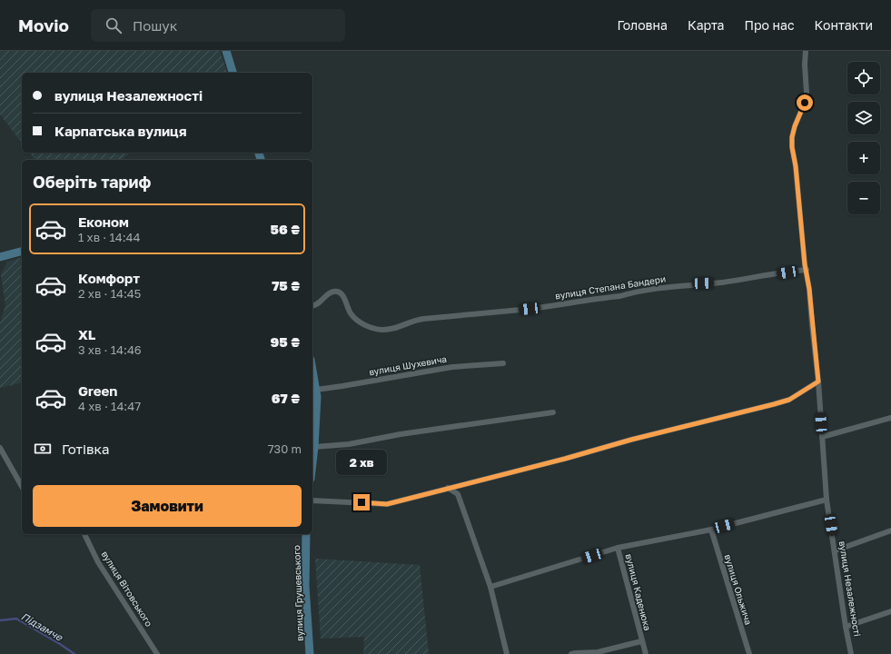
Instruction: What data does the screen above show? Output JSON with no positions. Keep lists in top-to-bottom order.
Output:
{
  "streets": {
    "street": [
      "вулиця Степана Бандери",
      "вулиця Шухевича",
      "вулиця Вітовського",
      "вулиця Незалежності",
      "вулиця Ольжича",
      "вулиця Каденюка",
      "вулиця Грушевського"
    ]
  },
  "crossings": [
    ["вулиця Степана Бандери", "вулиця Незалежності"]
  ],
  "water": ["Підзамче"],
  "page": {
    "header": "Movio",
    "search": "Пошук",
    "nav": [
      "Головна",
      "Карта",
      "Про нас",
      "Контакти"
    ],
    "map_buttons": ["+", "−"],
    "banner": ["вулиця Незалежності", "Карпатська вулиця"],
    "heading": "Оберіть тариф",
    "list": [
      {
        "name": "Економ",
        "note": "1 хв · 14:44",
        "value": "56 ₴"
      },
      {
        "name": "Комфорт",
        "note": "2 хв · 14:45",
        "value": "75 ₴"
      },
      {
        "name": "XL",
        "note": "3 хв · 14:46",
        "value": "95 ₴"
      },
      {
        "name": "Green",
        "note": "4 хв · 14:47",
        "value": "67 ₴"
      }
    ],
    "pay": ["Готівка", "730 m"],
    "bubble": "2 хв",
    "buttons": "Замовити"
  }
}
